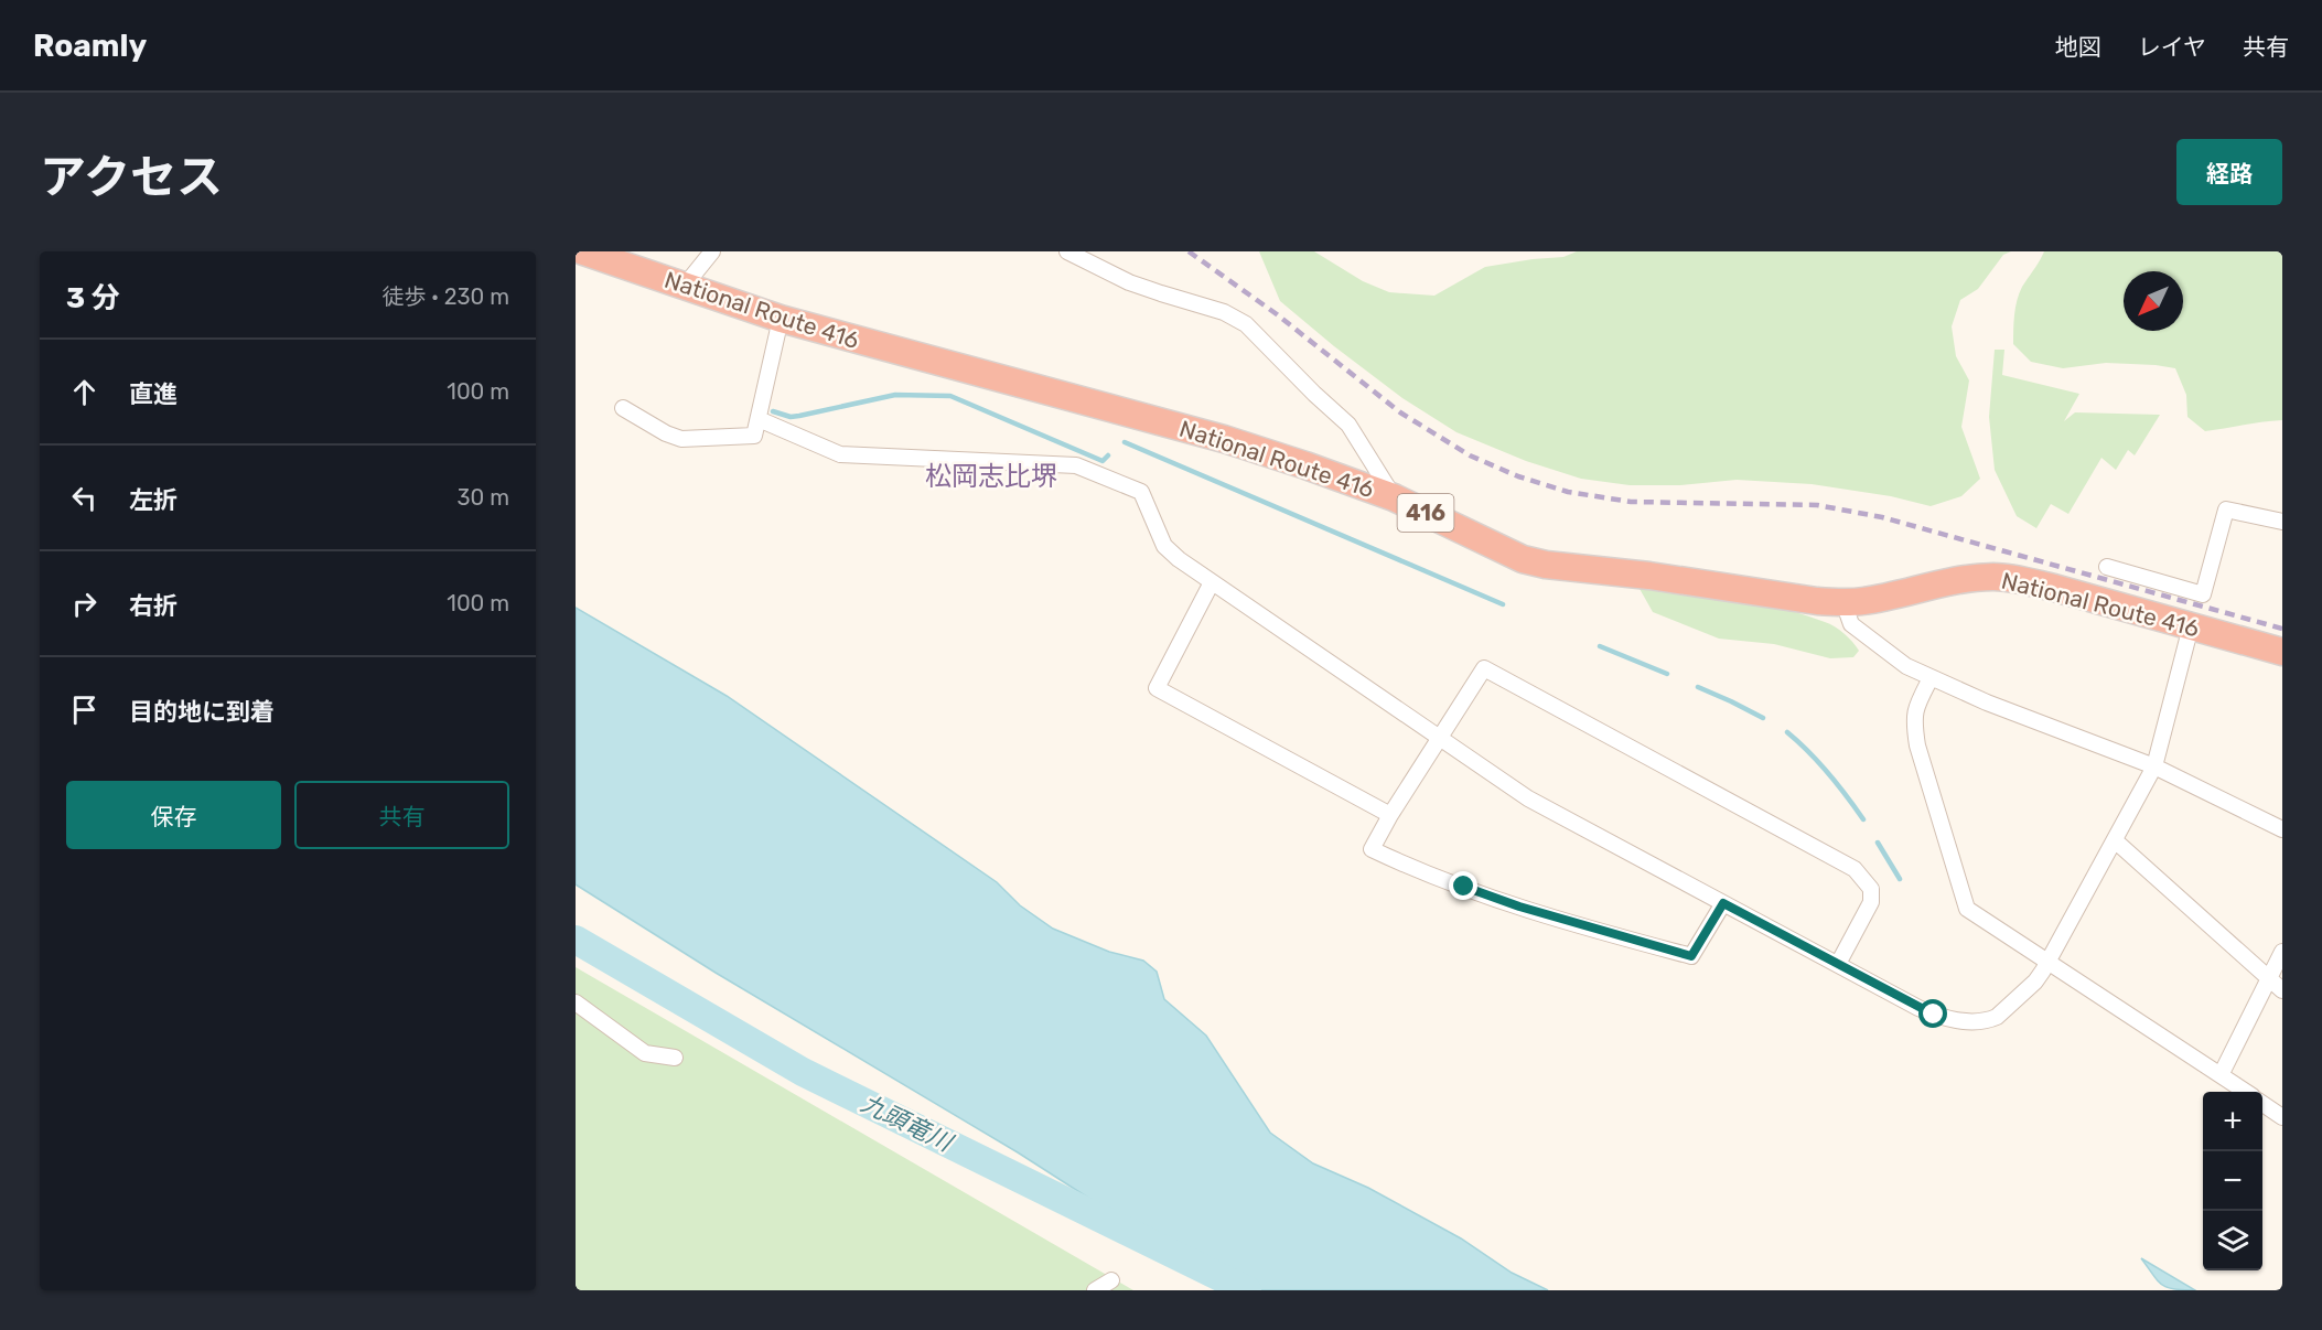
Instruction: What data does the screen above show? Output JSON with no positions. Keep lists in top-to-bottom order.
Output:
{
  "streets": {
    "highway": ["National Route 416", "416"]
  },
  "districts": ["松岡志比堺"],
  "water": ["九頭竜川"],
  "north": "bottom left",
  "page": {
    "header": "Roamly",
    "nav": ["地図", "レイヤ", "共有"],
    "title": "アクセス",
    "buttons": [
      "経路",
      ["保存", "共有"]
    ],
    "heading": ["3 分", "徒歩 · 230 m"],
    "list": [
      ["直進", "100 m"],
      ["左折", "30 m"],
      ["右折", "100 m"],
      "目的地に到着"
    ],
    "map_buttons": ["+", "−"]
  }
}
